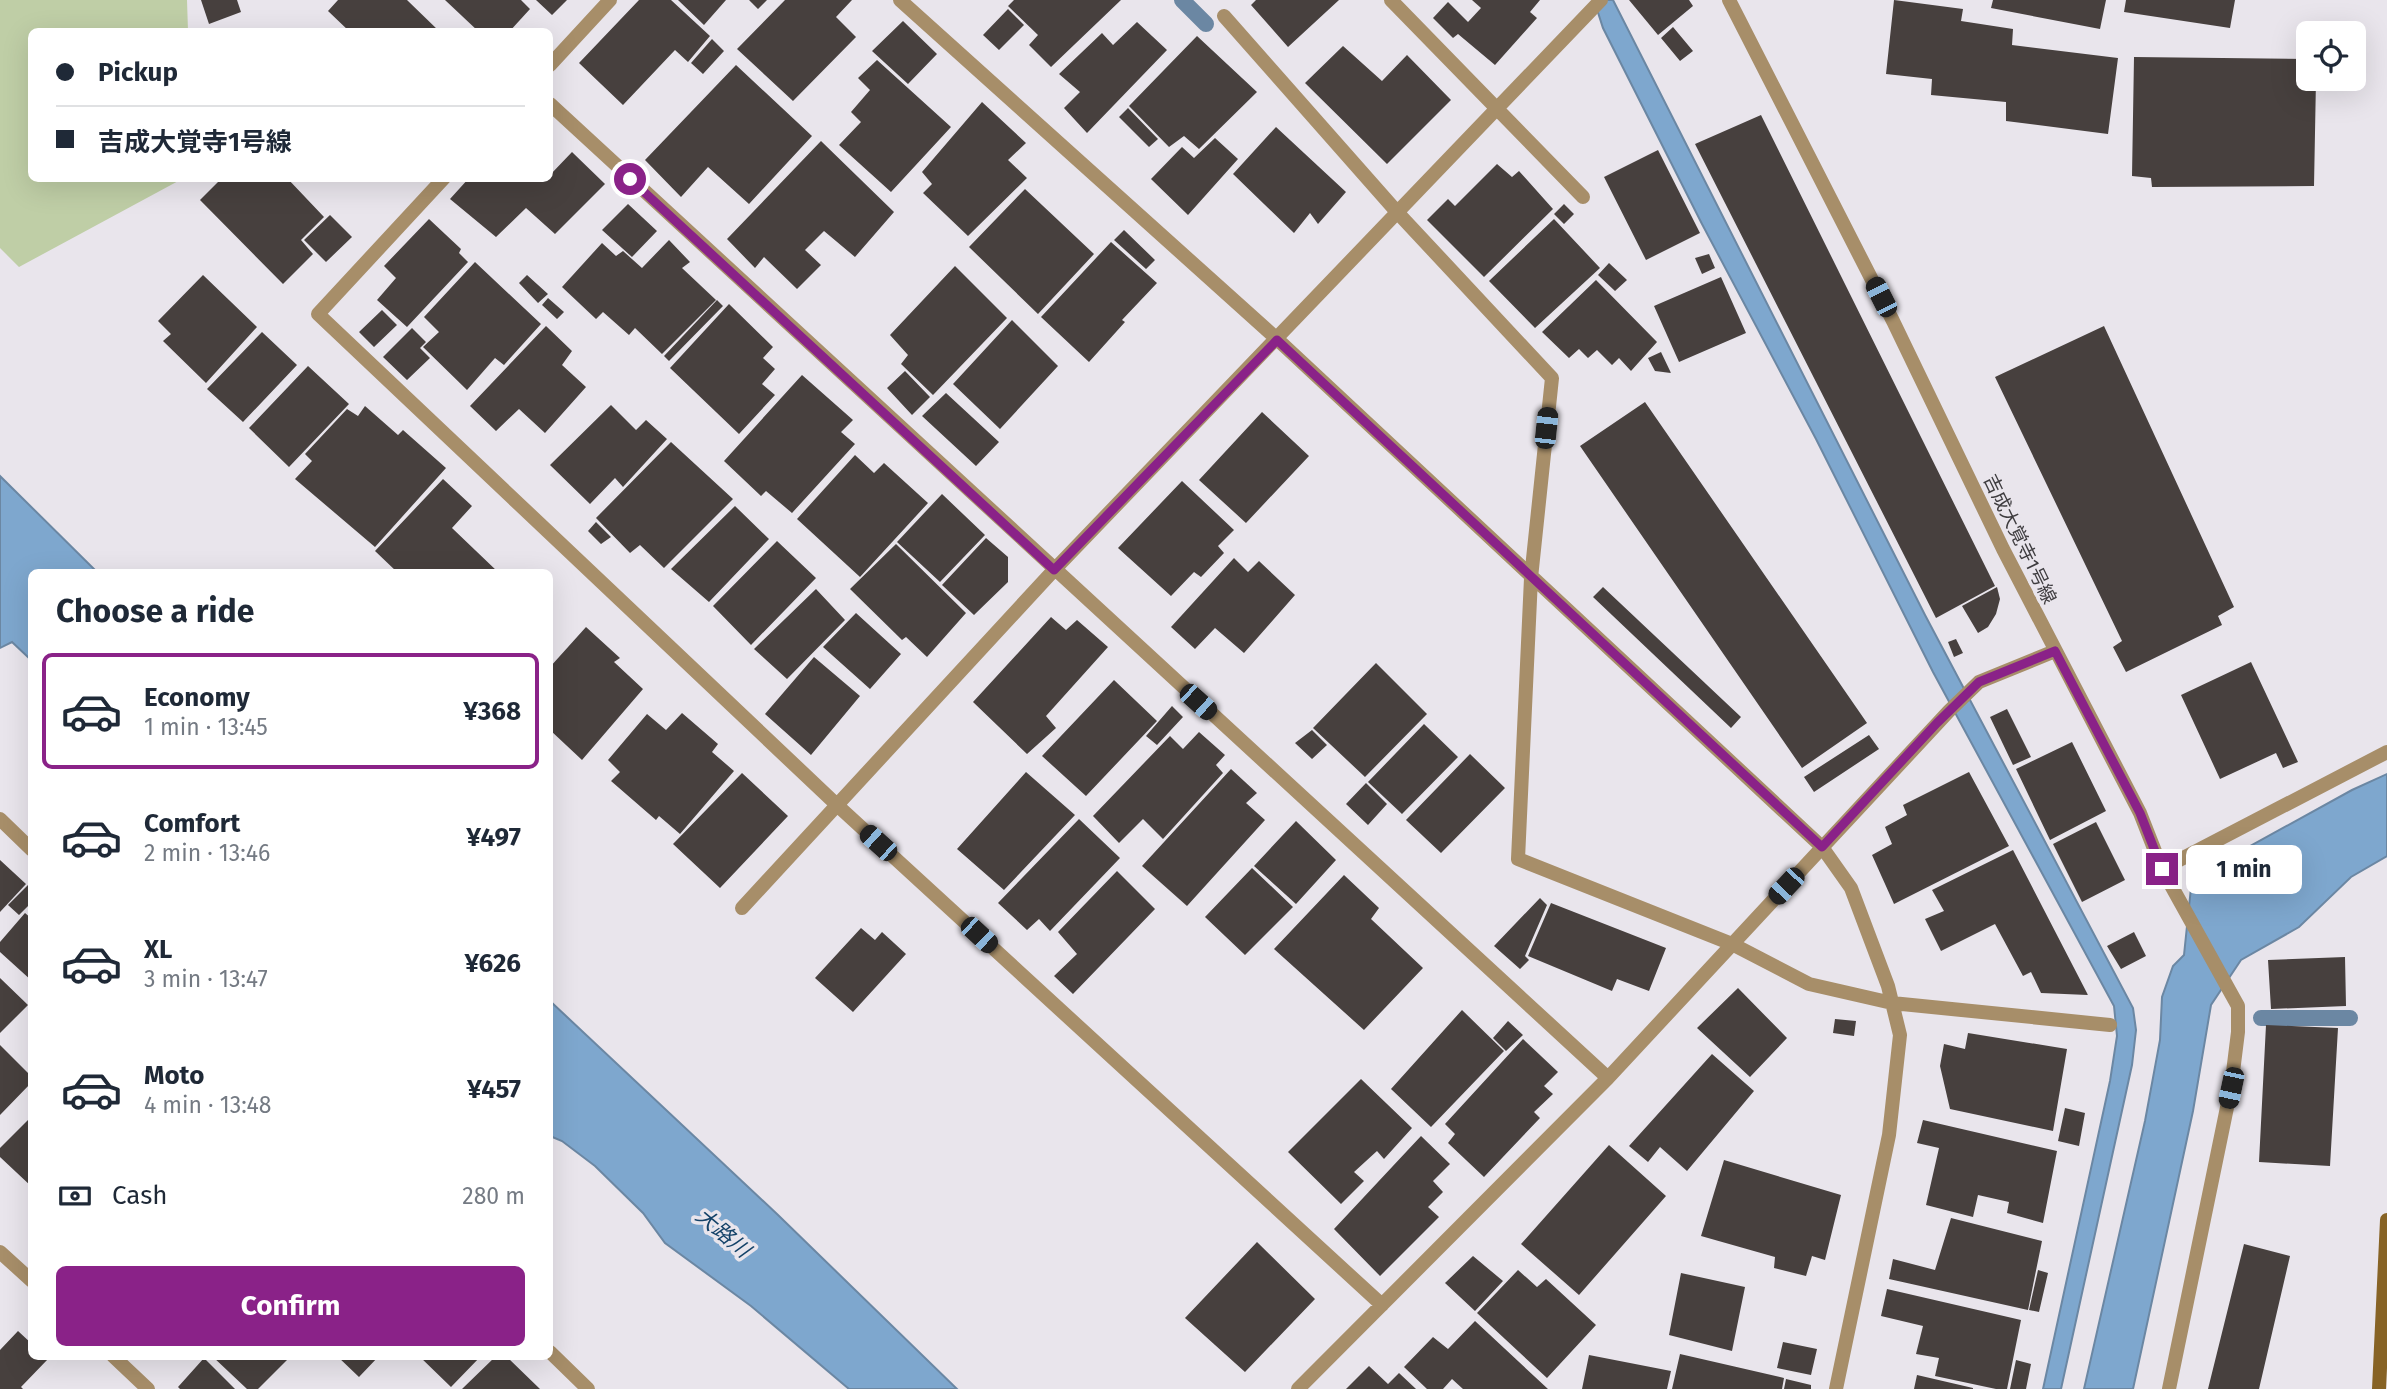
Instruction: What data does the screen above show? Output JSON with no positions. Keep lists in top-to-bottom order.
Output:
{
  "streets": {
    "street": ["吉成大覚寺1号線"]
  },
  "water": ["大路川"],
  "page": {
    "banner": ["Pickup", "吉成大覚寺1号線"],
    "heading": "Choose a ride",
    "list": [
      {
        "name": "Economy",
        "note": "1 min · 13:45",
        "value": "¥368"
      },
      {
        "name": "Comfort",
        "note": "2 min · 13:46",
        "value": "¥497"
      },
      {
        "name": "XL",
        "note": "3 min · 13:47",
        "value": "¥626"
      },
      {
        "name": "Moto",
        "note": "4 min · 13:48",
        "value": "¥457"
      }
    ],
    "bubble": "1 min",
    "pay": ["Cash", "280 m"],
    "buttons": "Confirm"
  }
}
